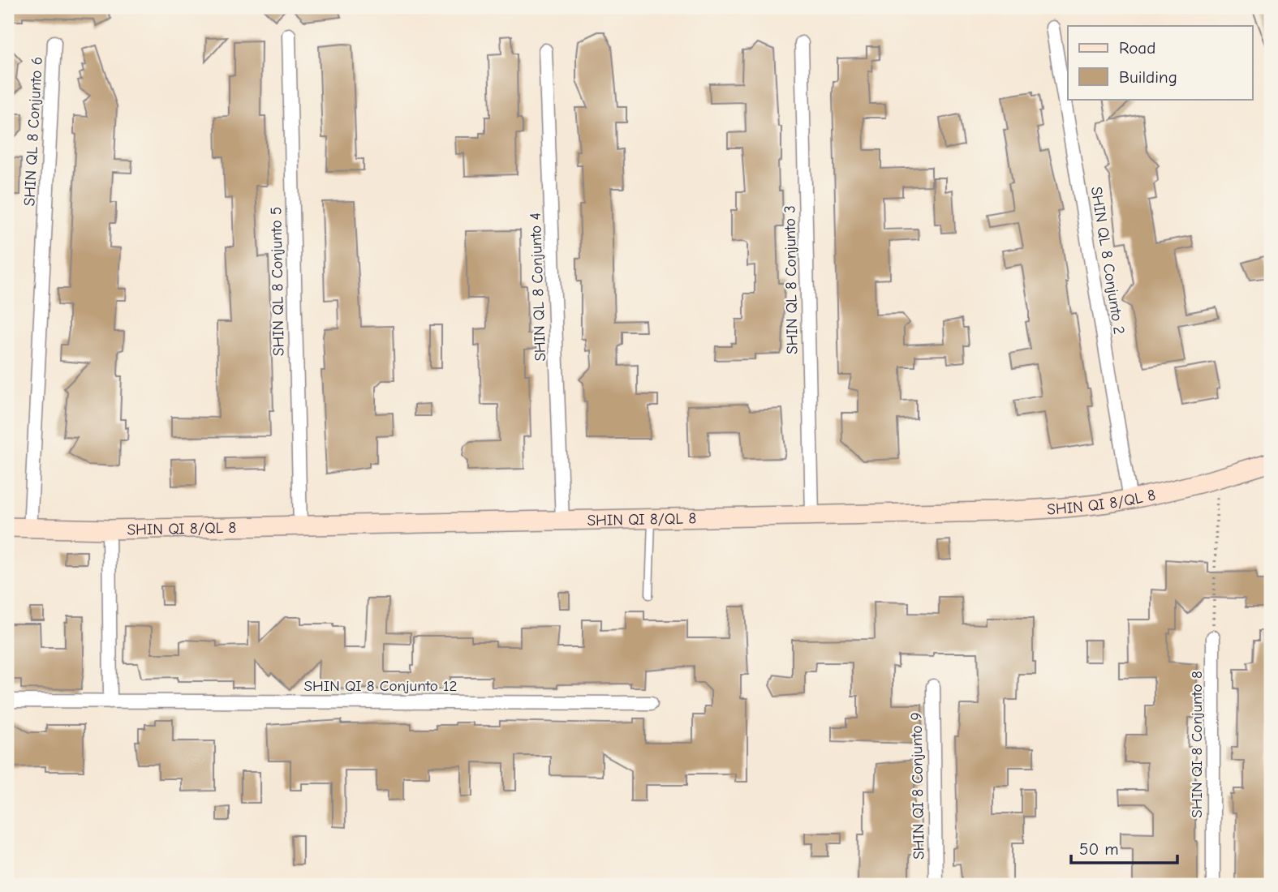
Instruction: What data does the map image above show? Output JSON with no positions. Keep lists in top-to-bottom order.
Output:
{
  "streets": {
    "street": [
      "SHIN QL 8 Conjunto 6",
      "SHIN QL 8 Conjunto 2",
      "SHIN QL 8 Conjunto 3",
      "SHIN QL 8 Conjunto 5",
      "SHIN QL 8 Conjunto 4",
      "SHIN QI 8/QL 8",
      "SHIN QI 8 Conjunto 12",
      "SHIN QI 8 Conjunto 8",
      "SHIN QI 8 Conjunto 9"
    ]
  },
  "crossings": [
    ["SHIN QL 8 Conjunto 6", "SHIN QI 8/QL 8"],
    ["SHIN QL 8 Conjunto 2", "SHIN QI 8/QL 8"],
    ["SHIN QL 8 Conjunto 3", "SHIN QI 8/QL 8"],
    ["SHIN QL 8 Conjunto 5", "SHIN QI 8/QL 8"],
    ["SHIN QL 8 Conjunto 4", "SHIN QI 8/QL 8"]
  ],
  "legend": ["Road", "Building"],
  "scale_bar": "50 m"
}
